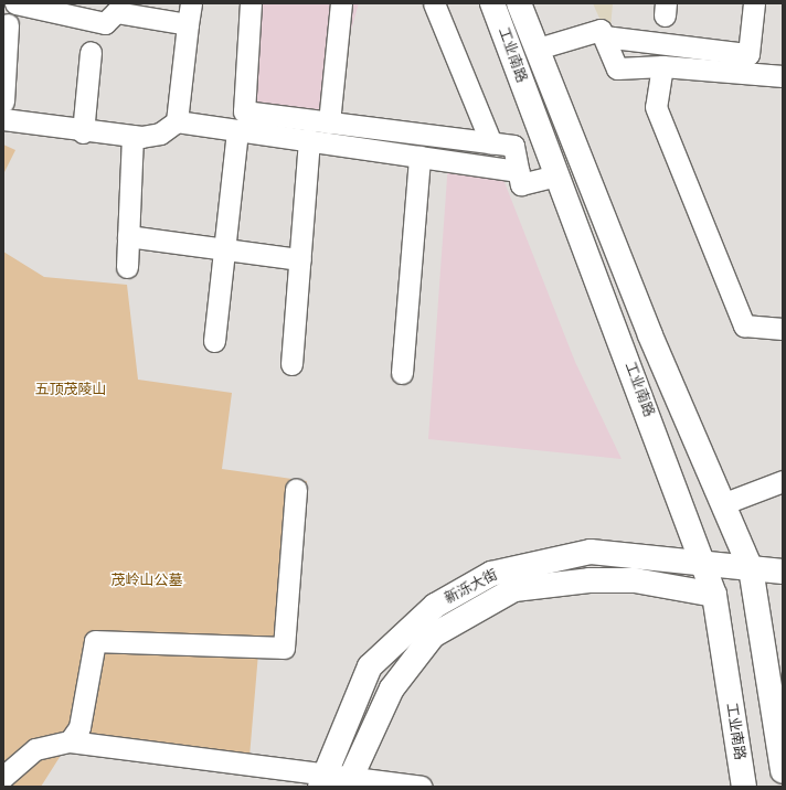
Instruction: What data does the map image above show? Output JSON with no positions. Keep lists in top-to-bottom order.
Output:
{
  "streets": {
    "main road": ["工业南路", "新泺大街"]
  },
  "crossings": [
    ["工业南路", "新泺大街"]
  ],
  "parks": ["五顶茂陵山", "茂岭山公墓"]
}
